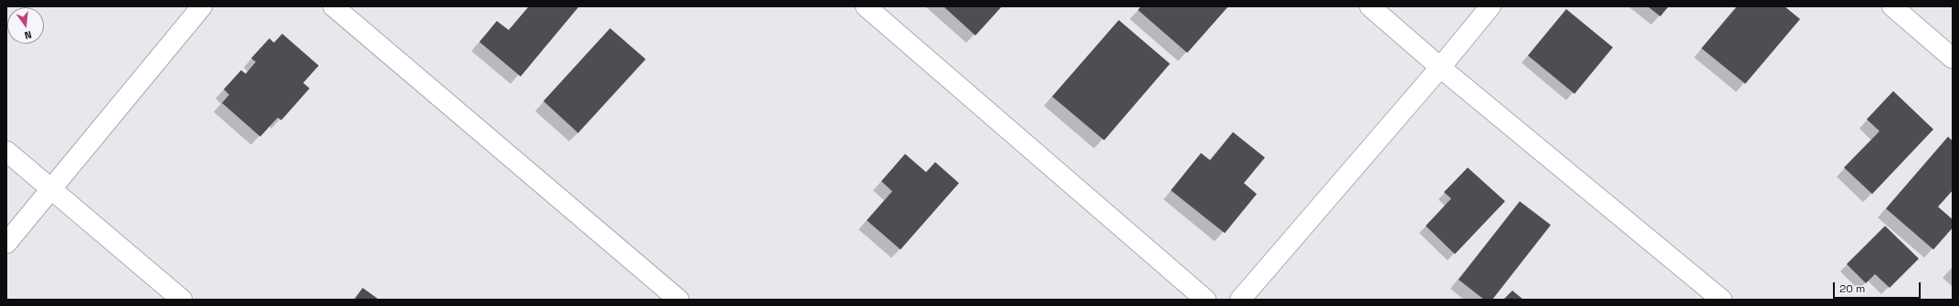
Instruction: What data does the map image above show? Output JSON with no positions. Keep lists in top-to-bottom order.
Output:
{
  "scale_bar": "20 m",
  "north": "bottom"
}
